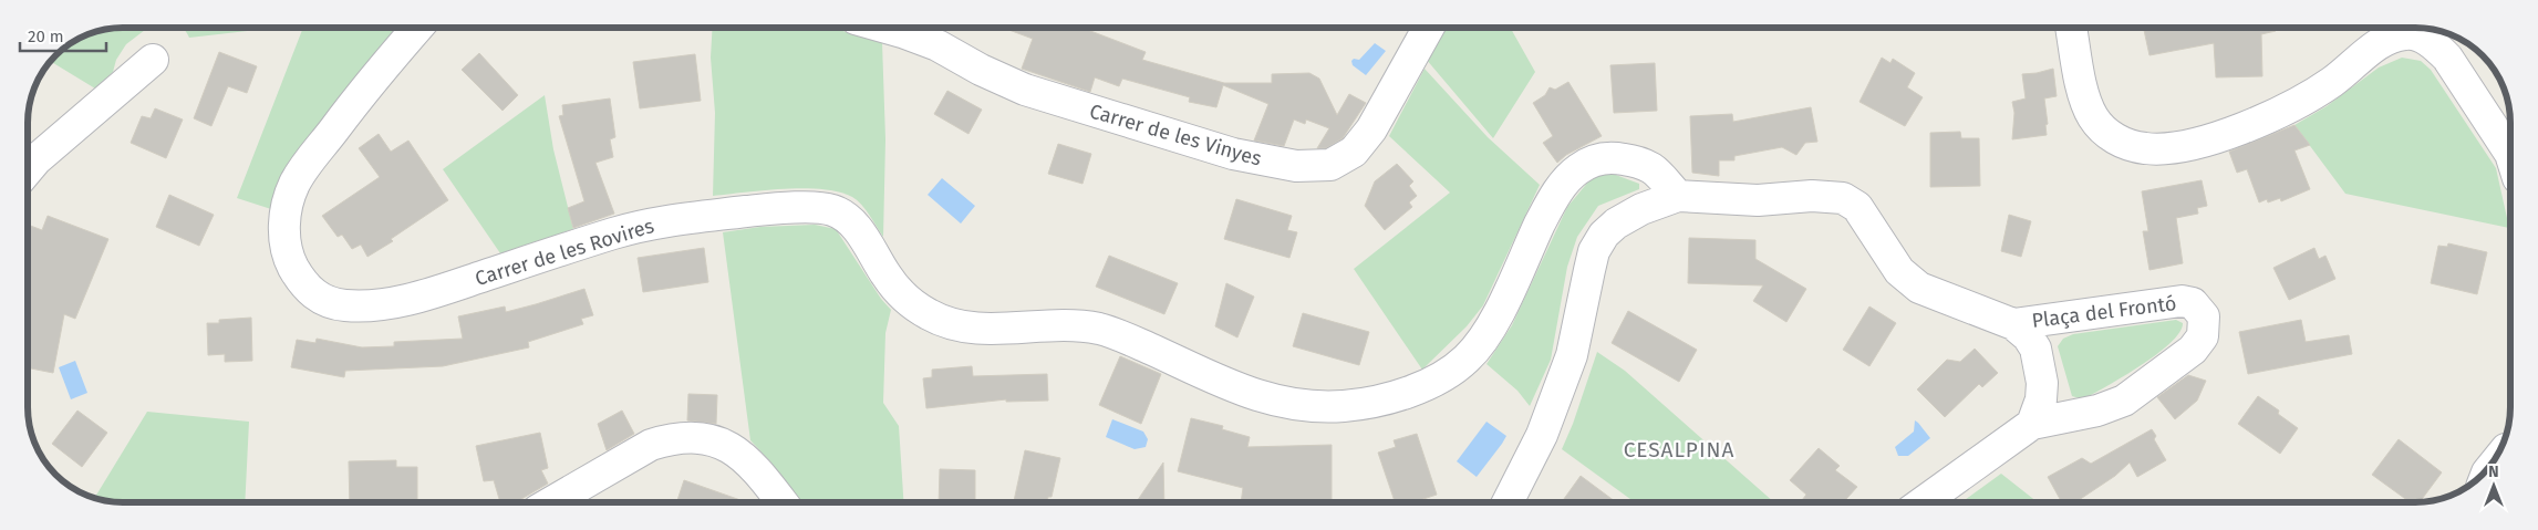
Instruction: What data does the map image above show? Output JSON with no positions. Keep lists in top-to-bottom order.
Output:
{
  "streets": {
    "street": ["Carrer de les Vinyes", "Carrer de les Rovires", "Plaça del Frontó"]
  },
  "districts": ["CESALPINA"],
  "scale_bar": "20 m",
  "north": "top"
}
